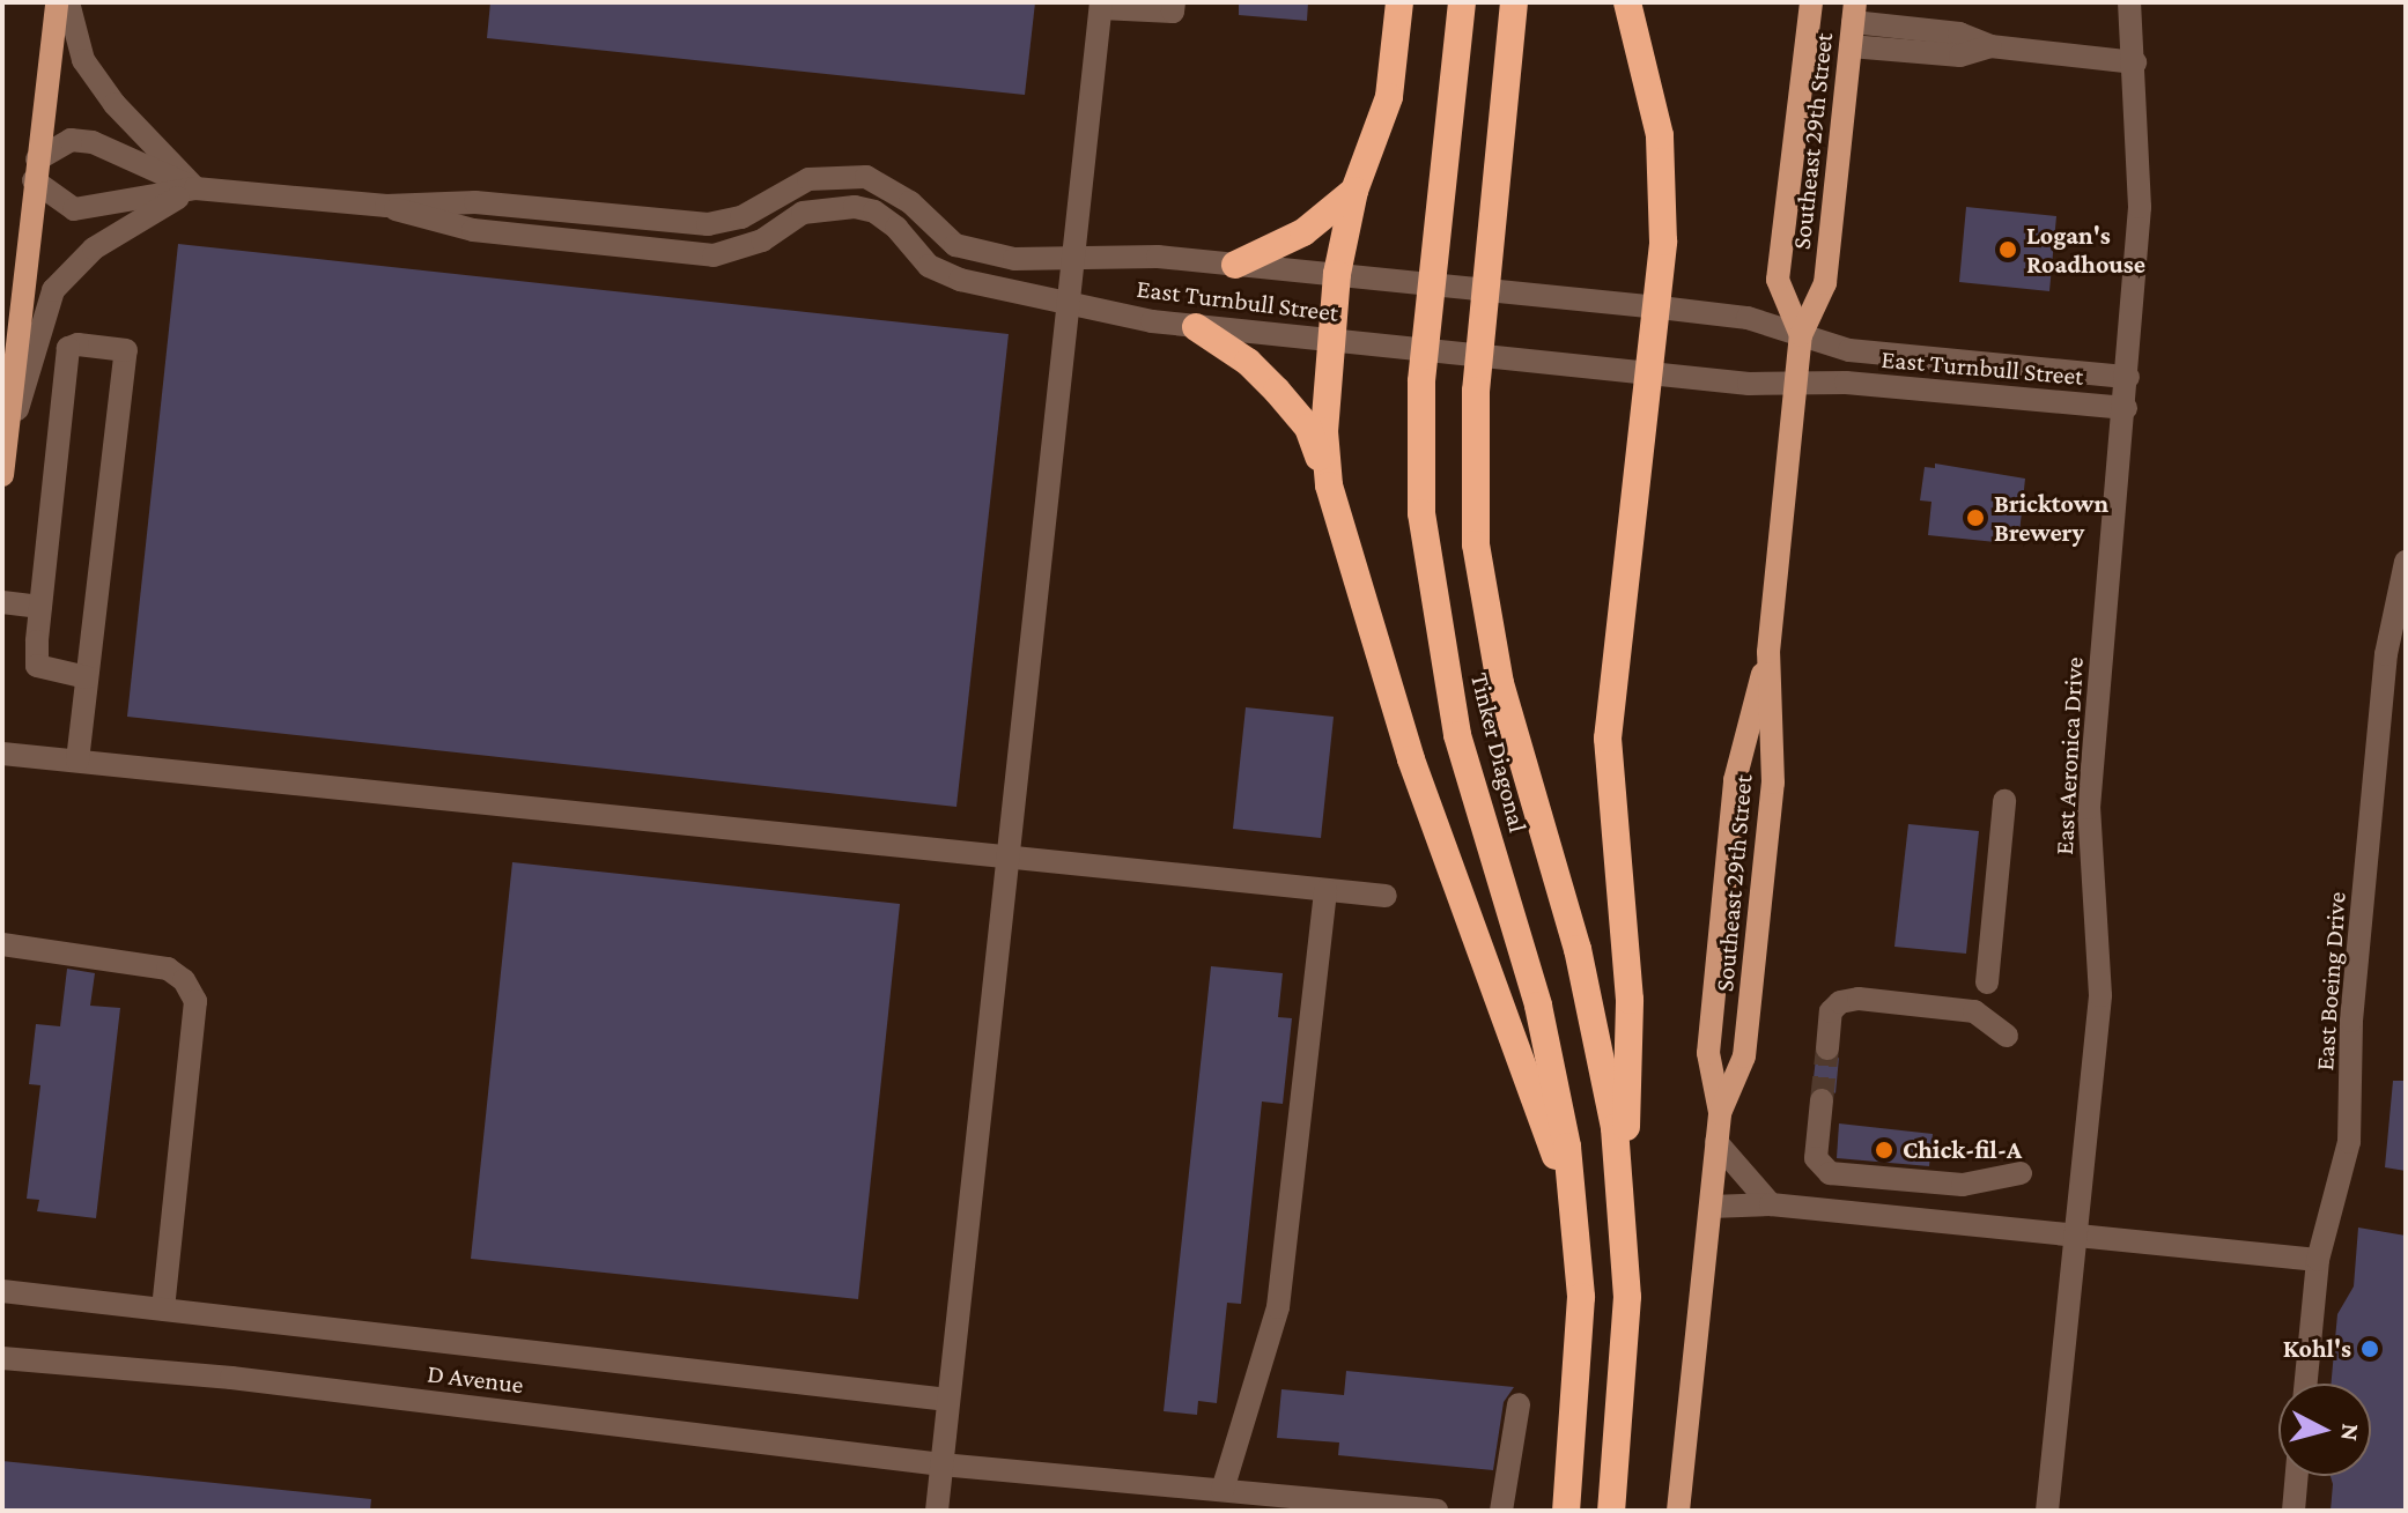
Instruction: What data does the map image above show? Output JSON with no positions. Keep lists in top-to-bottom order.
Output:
{
  "streets": {
    "highway": ["Tinker Diagonal"],
    "main road": ["Southeast 29th Street"],
    "street": [
      "East Turnbull Street",
      "East Aeronica Drive",
      "East Boeing Drive",
      "D Avenue"
    ]
  },
  "crossings": [
    ["Southeast 29th Street", "East Turnbull Street"],
    ["East Turnbull Street", "East Aeronica Drive"]
  ],
  "places": [
    "Logan's Roadhouse",
    "Bricktown Brewery",
    "Chick-fil-A",
    "Kohl's"
  ],
  "north": "right"
}
